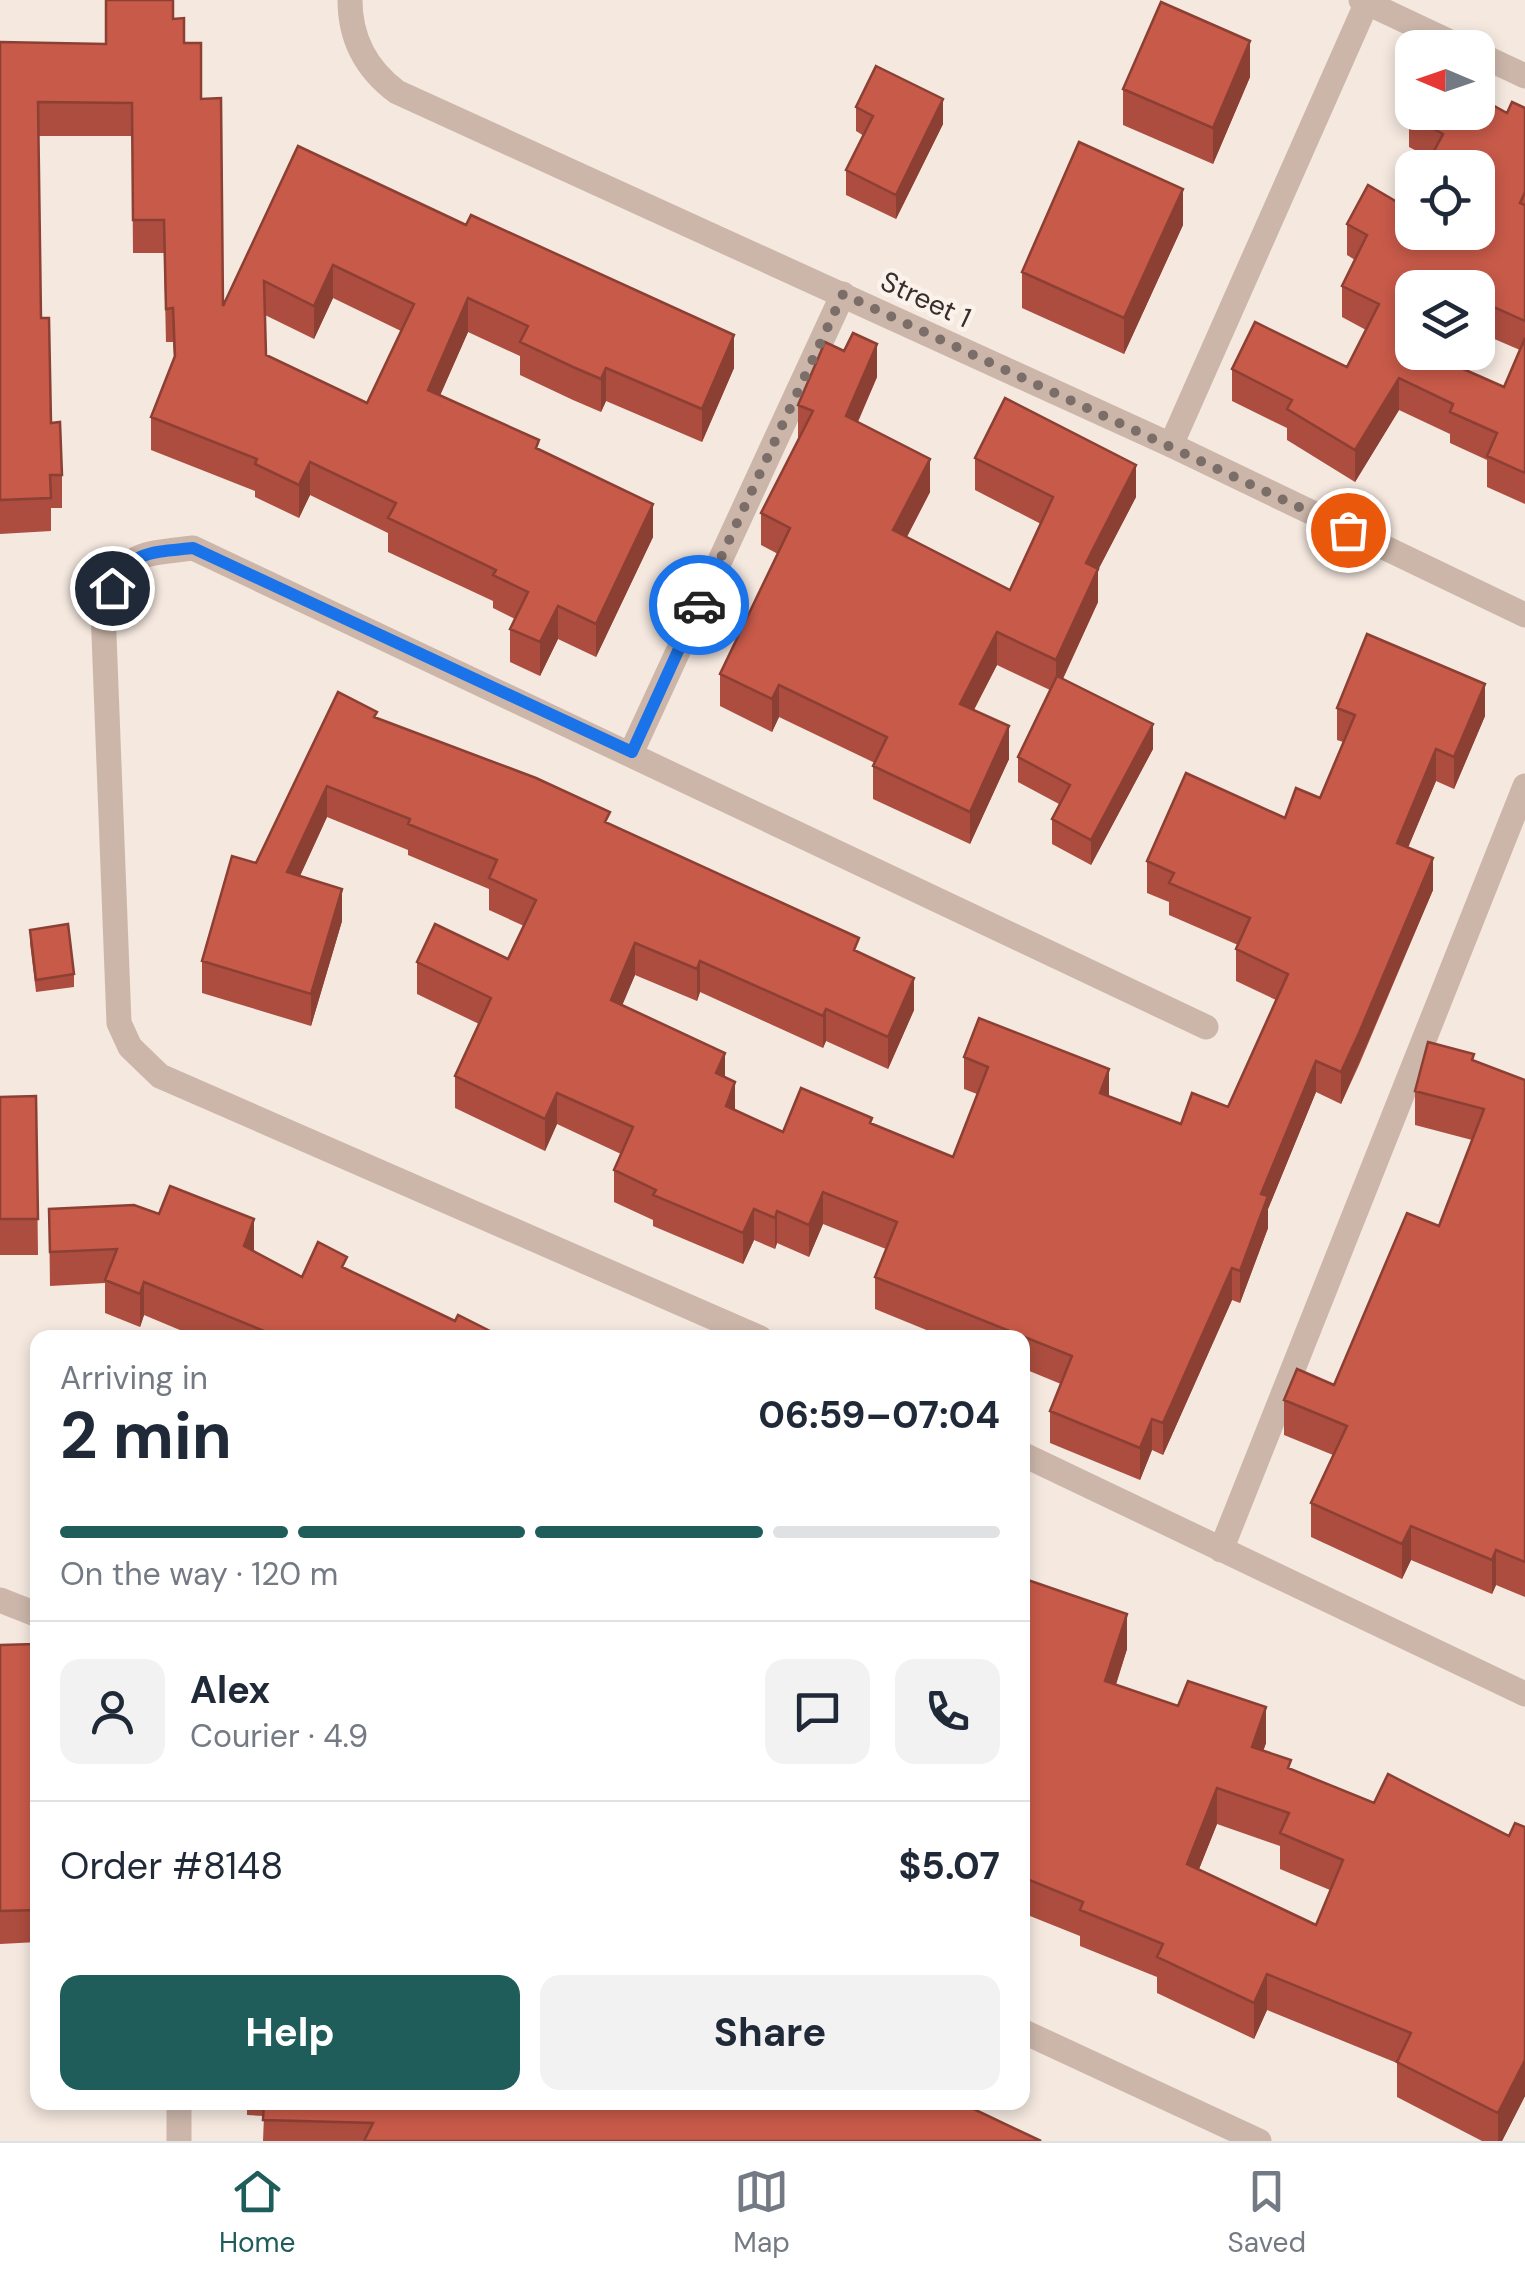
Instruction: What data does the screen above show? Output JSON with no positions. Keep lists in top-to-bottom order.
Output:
{
  "streets": {
    "street": ["Street 1"]
  },
  "north": "left",
  "page": {
    "heading": ["2 min", "Arriving in", "06:59–07:04"],
    "panel": [
      "Alex",
      "Courier · 4.9",
      "Order #8148",
      "$5.07"
    ],
    "bar": "On the way · 120 m",
    "buttons": ["Help", "Share"],
    "tabs": ["Home", "Map", "Saved"]
  }
}
